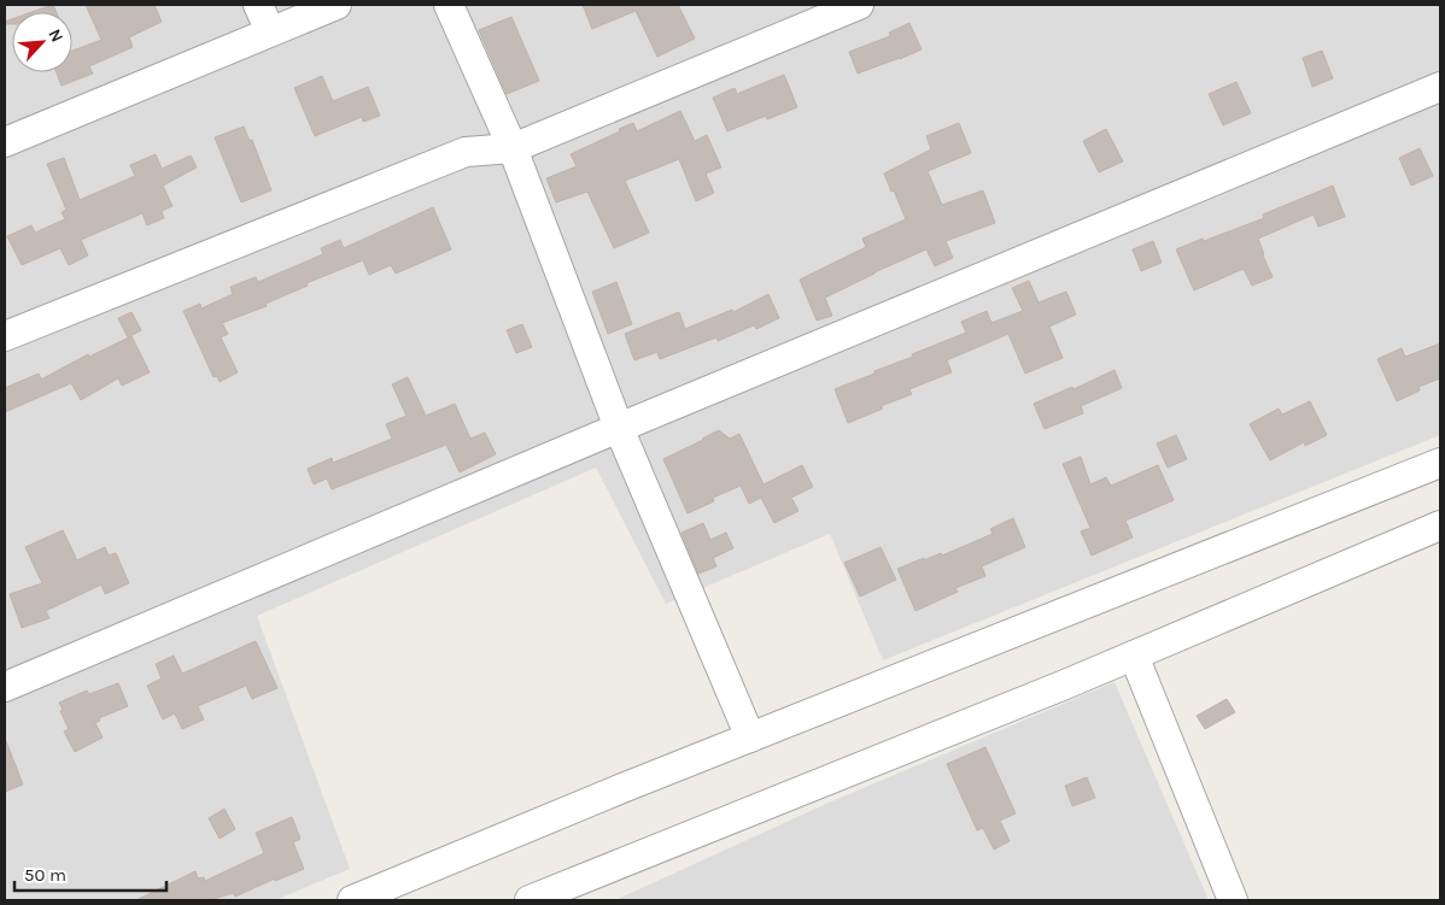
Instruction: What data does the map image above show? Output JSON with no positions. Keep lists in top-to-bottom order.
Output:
{
  "scale_bar": "50 m",
  "north": "top right"
}
